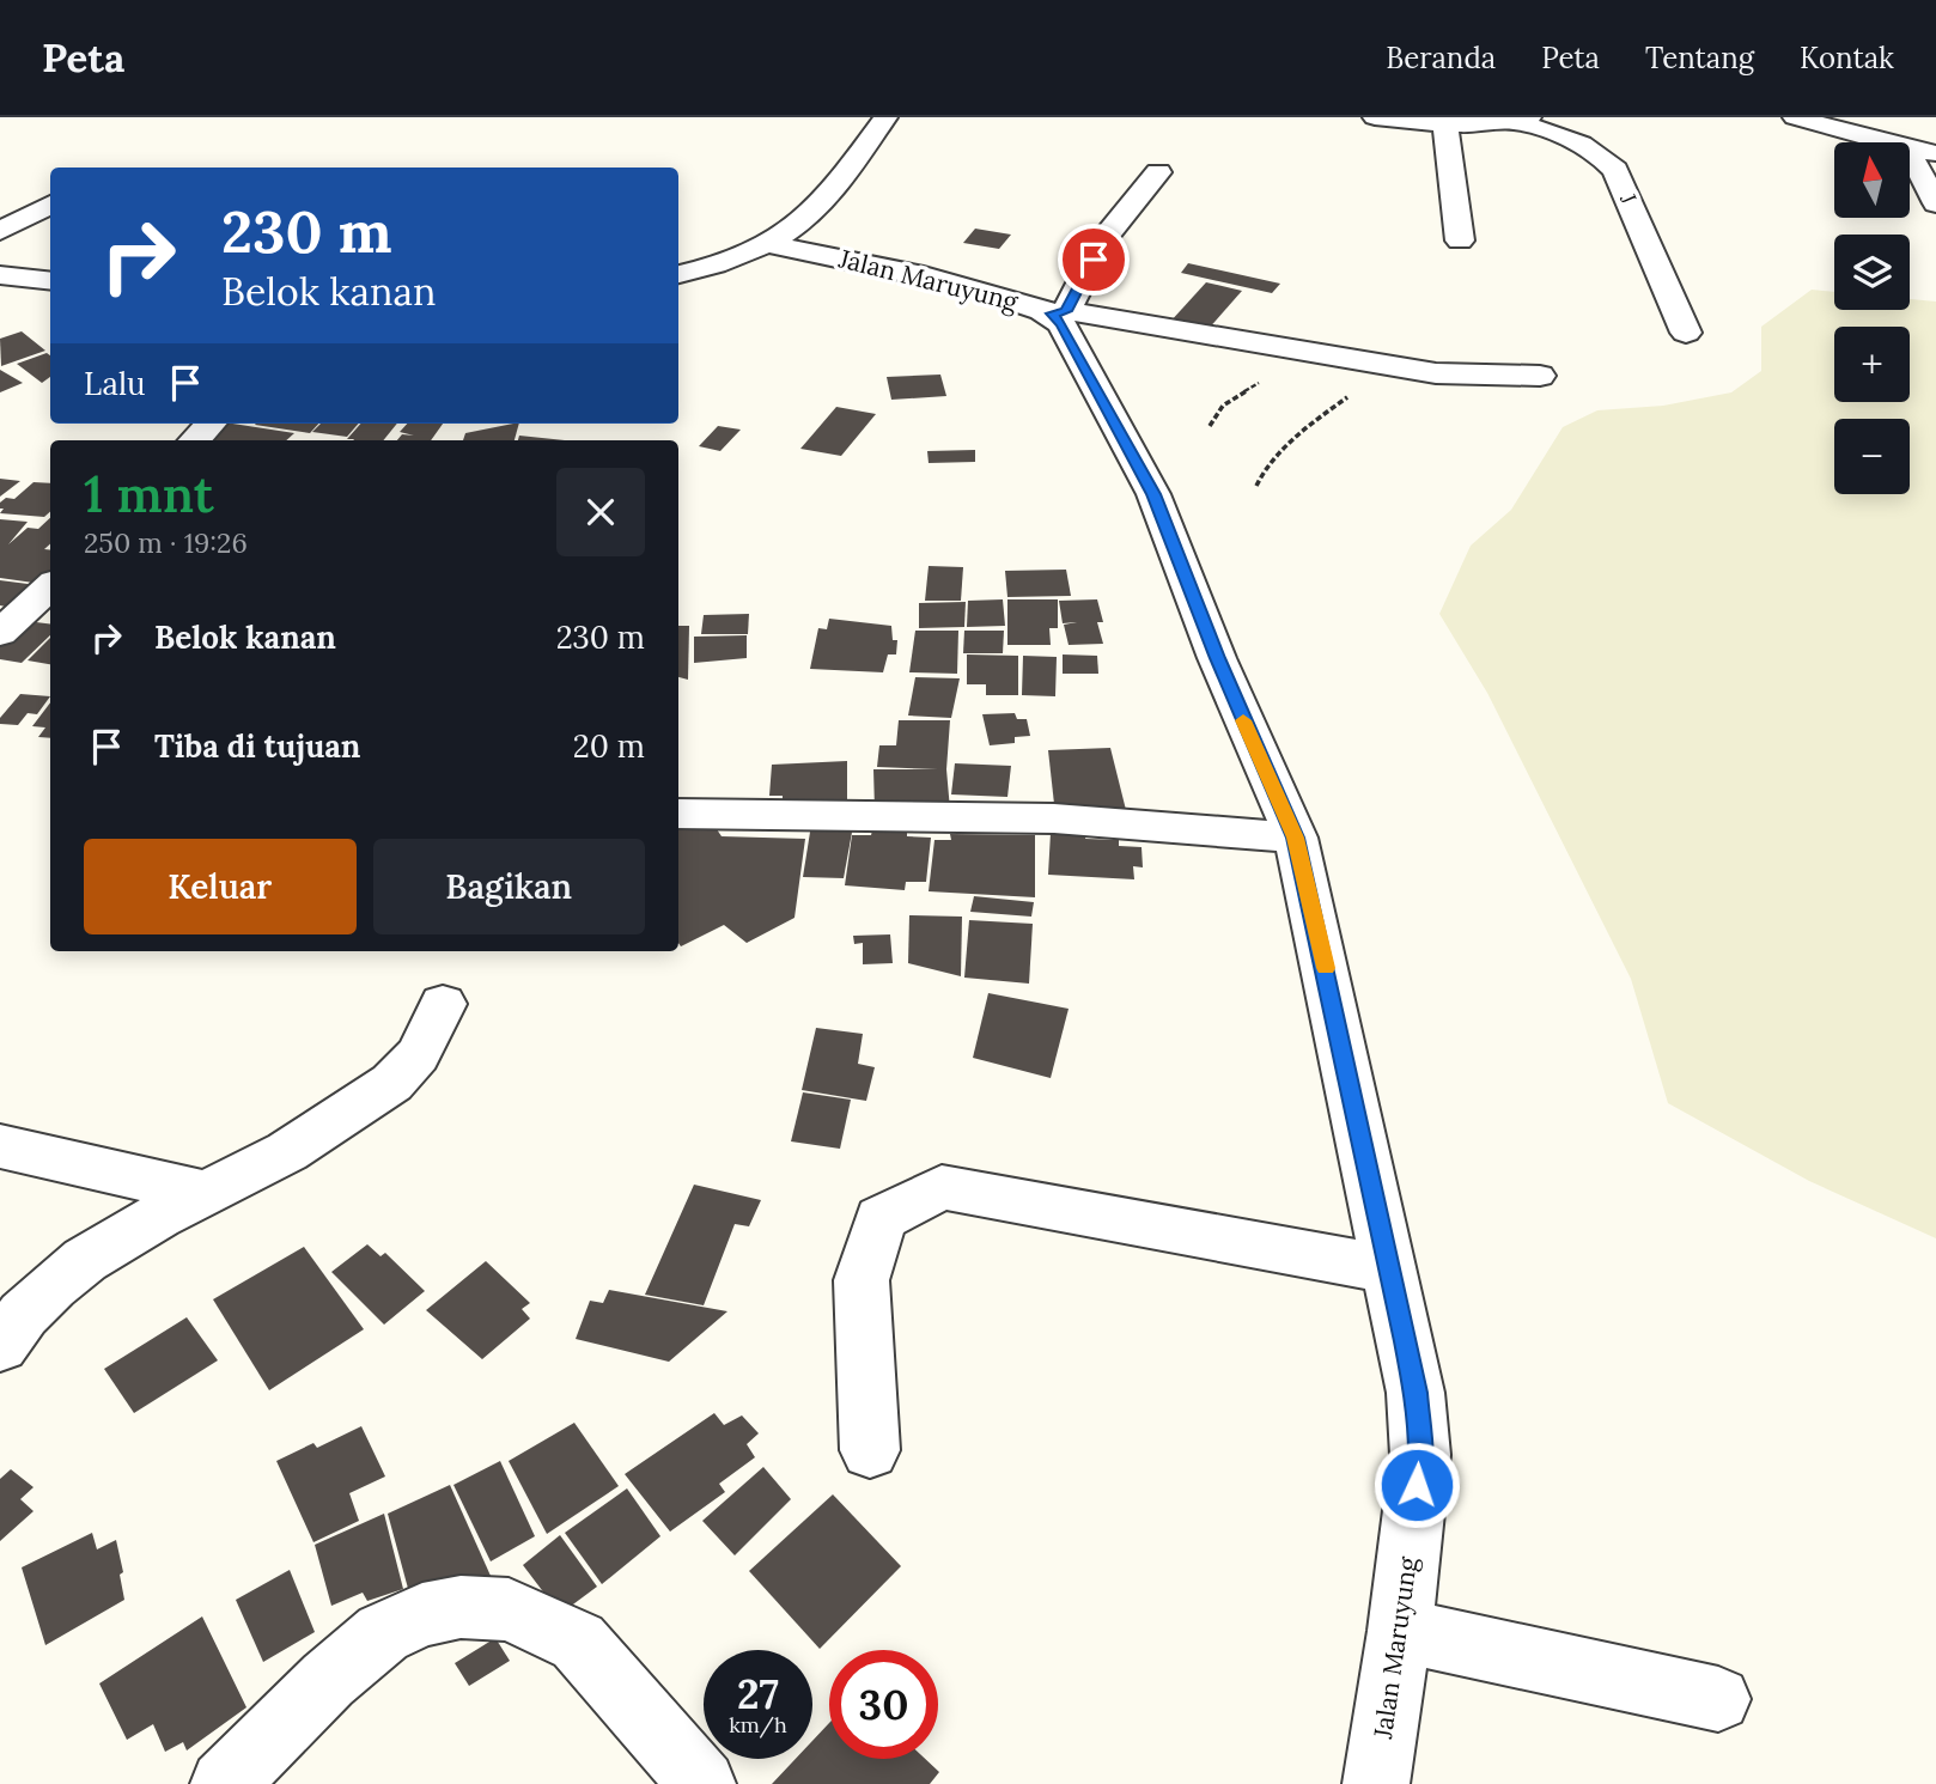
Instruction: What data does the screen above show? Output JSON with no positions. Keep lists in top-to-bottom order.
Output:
{
  "streets": {
    "street": ["J", "Jalan Maruyung"]
  },
  "north": "top",
  "page": {
    "header": "Peta",
    "nav": [
      "Beranda",
      "Peta",
      "Tentang",
      "Kontak"
    ],
    "map_buttons": ["+", "−"],
    "turn": ["230 m", "Belok kanan"],
    "then": "Lalu",
    "heading": ["1 mnt", "250 m · 19:26"],
    "list": [
      {
        "name": "Belok kanan",
        "value": "230 m"
      },
      {
        "name": "Tiba di tujuan",
        "value": "20 m"
      }
    ],
    "buttons": ["Keluar", "Bagikan"],
    "speed": "27 km/h",
    "limit": "30"
  }
}
